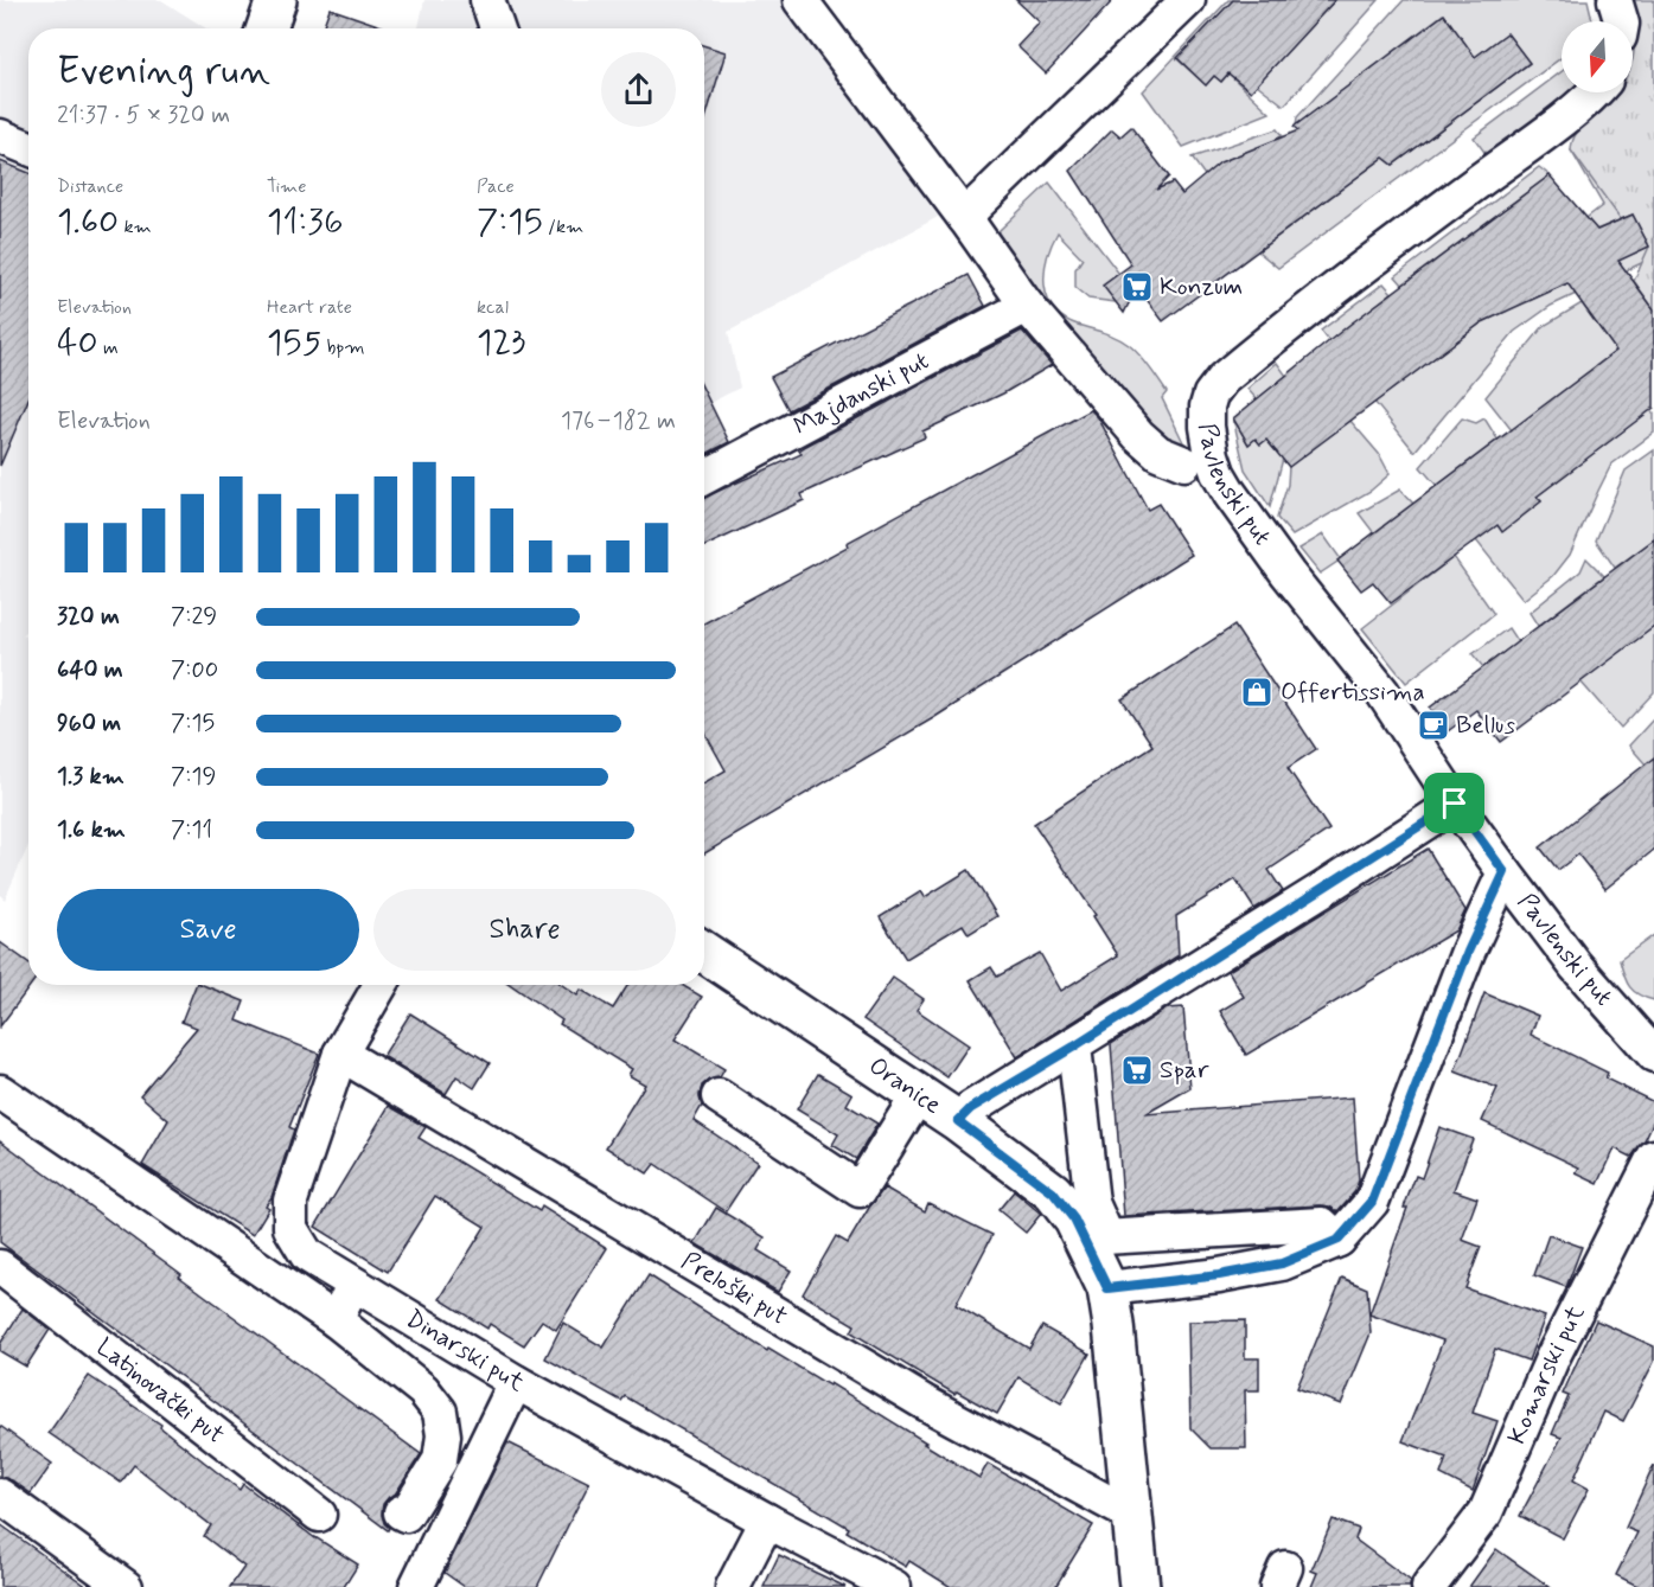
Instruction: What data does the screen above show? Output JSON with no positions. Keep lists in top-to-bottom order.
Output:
{
  "streets": {
    "main road": ["Oranice"],
    "street": [
      "Majdanski put",
      "Pavlenski put",
      "Preloški put",
      "Dinarski put",
      "Komarski put",
      "Latinovački put"
    ]
  },
  "crossings": [
    ["Pavlenski put", "Oranice"],
    ["Oranice", "Preloški put"],
    ["Preloški put", "Dinarski put"]
  ],
  "places": {
    "supermarket": ["Konzum", "Spar"],
    "shop": ["Offertissima"],
    "cafe": ["Bellus"]
  },
  "north": "bottom",
  "page": {
    "heading": ["Evening run", "21:37 · 5 × 320 m"],
    "stats": [
      ["Distance", "1.60 km"],
      ["Time", "11:36"],
      ["Pace", "7:15 /km"],
      ["Elevation", "40 m"],
      ["Heart rate", "155 bpm"],
      ["kcal", "123"]
    ],
    "chart": ["Elevation", "176–182 m"],
    "list": [
      {
        "name": "320 m",
        "note": "7:29"
      },
      {
        "name": "640 m",
        "note": "7:00"
      },
      {
        "name": "960 m",
        "note": "7:15"
      },
      {
        "name": "1.3 km",
        "note": "7:19"
      },
      {
        "name": "1.6 km",
        "note": "7:11"
      }
    ],
    "buttons": ["Save", "Share"]
  }
}
